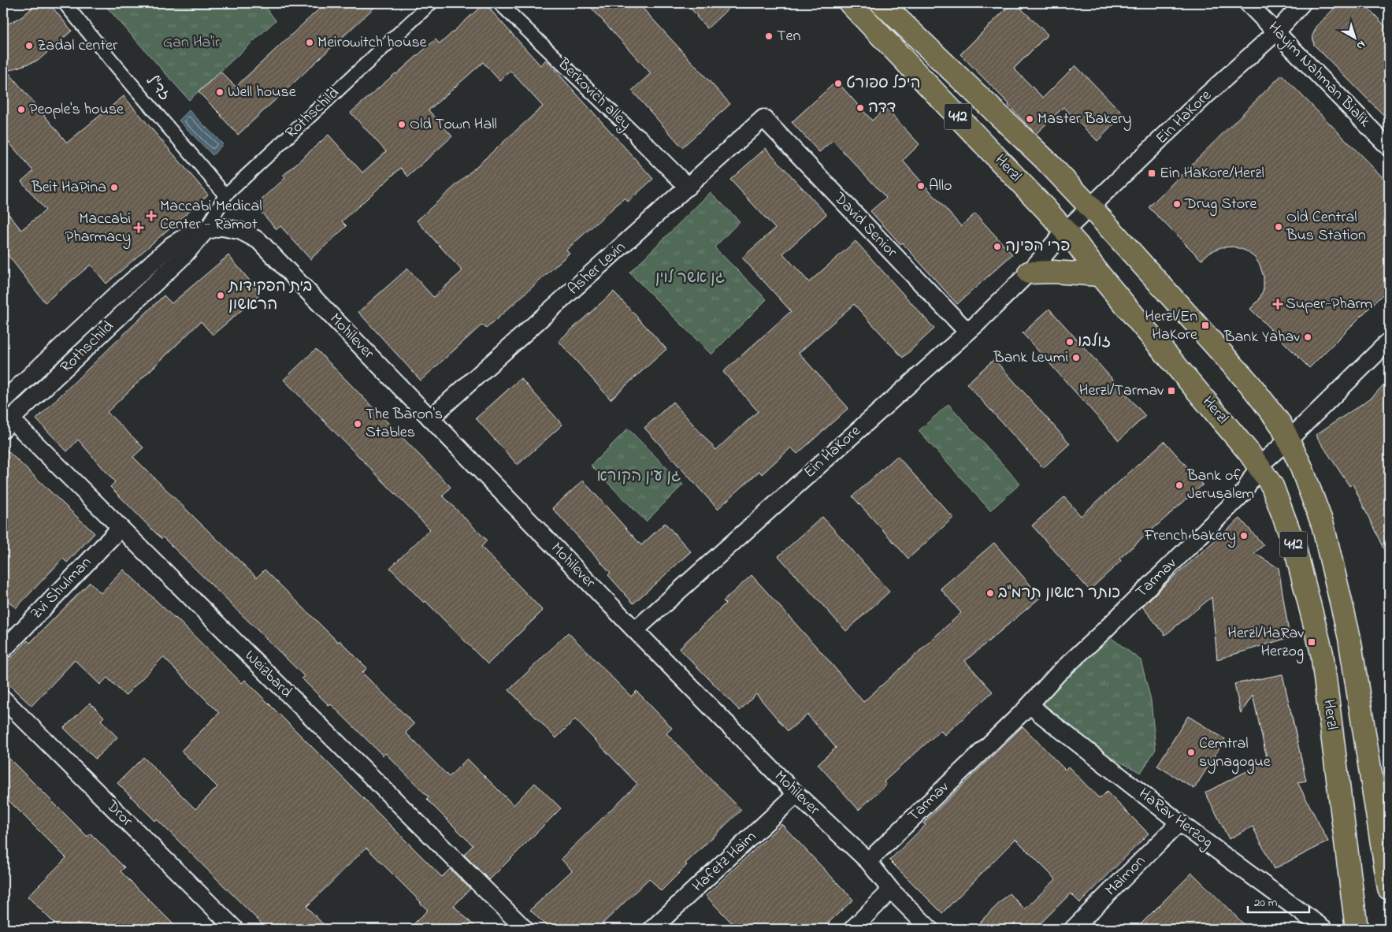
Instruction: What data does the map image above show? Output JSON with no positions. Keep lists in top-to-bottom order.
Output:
{
  "streets": {
    "main road": ["412", "Herzl"],
    "street": [
      "Hayim Nahman Bialik",
      "זד\"ל",
      "Berkovich alley",
      "Rothschild",
      "Ein HaKore",
      "David Senior",
      "Asher Levin",
      "Mohilever",
      "Tarmav",
      "Zvi Shulman",
      "Weizbard",
      "Dror",
      "HaRav Herzog",
      "Hafetz Haim",
      "Maimon"
    ]
  },
  "crossings": [
    ["Hayim Nahman Bialik", "Ein HaKore"],
    ["זד\"ל", "Rothschild"],
    ["Berkovich alley", "Asher Levin"],
    ["Rothschild", "Mohilever"],
    ["Rothschild", "Weizbard"],
    ["Ein HaKore", "Herzl"],
    ["Ein HaKore", "David Senior"],
    ["Ein HaKore", "Mohilever"],
    ["Herzl", "Tarmav"],
    ["David Senior", "Asher Levin"],
    ["Asher Levin", "Mohilever"],
    ["Mohilever", "Tarmav"],
    ["Mohilever", "Hafetz Haim"],
    ["Tarmav", "HaRav Herzog"],
    ["Zvi Shulman", "Weizbard"],
    ["HaRav Herzog", "Maimon"]
  ],
  "parks": ["Gan Ha'ir", "גן אשר לוין", "גן עין הקורא"],
  "places": {
    "other": [
      "Ten",
      "Meirowitch house",
      "Zadal center",
      "היכל ספורט",
      "Well house",
      "דדה",
      "People's house",
      "Master Bakery",
      "Old Town Hall",
      "Allo",
      "Beit HaPina",
      "Drug Store",
      "Old Central Bus Station",
      "פרי הפינה",
      "בית הפקידות הראשון",
      "Bank Yahav",
      "זולבו",
      "Bank Leumi",
      "The Baron's Stables",
      "Bank of Jerusalem",
      "French bakery",
      "כותר ראשון תרמ\"ב",
      "Cemtral synagogue"
    ],
    "transit": [
      "Ein HaKore/Herzl",
      "Herzl/En HaKore",
      "Herzl/Tarmav",
      "Herzl/HaRav Herzog"
    ],
    "health": ["Maccabi Medical Center - Ramot", "Maccabi Pharmacy", "Super-Pharm"]
  },
  "scale_bar": "20 m",
  "north": "bottom right"
}
